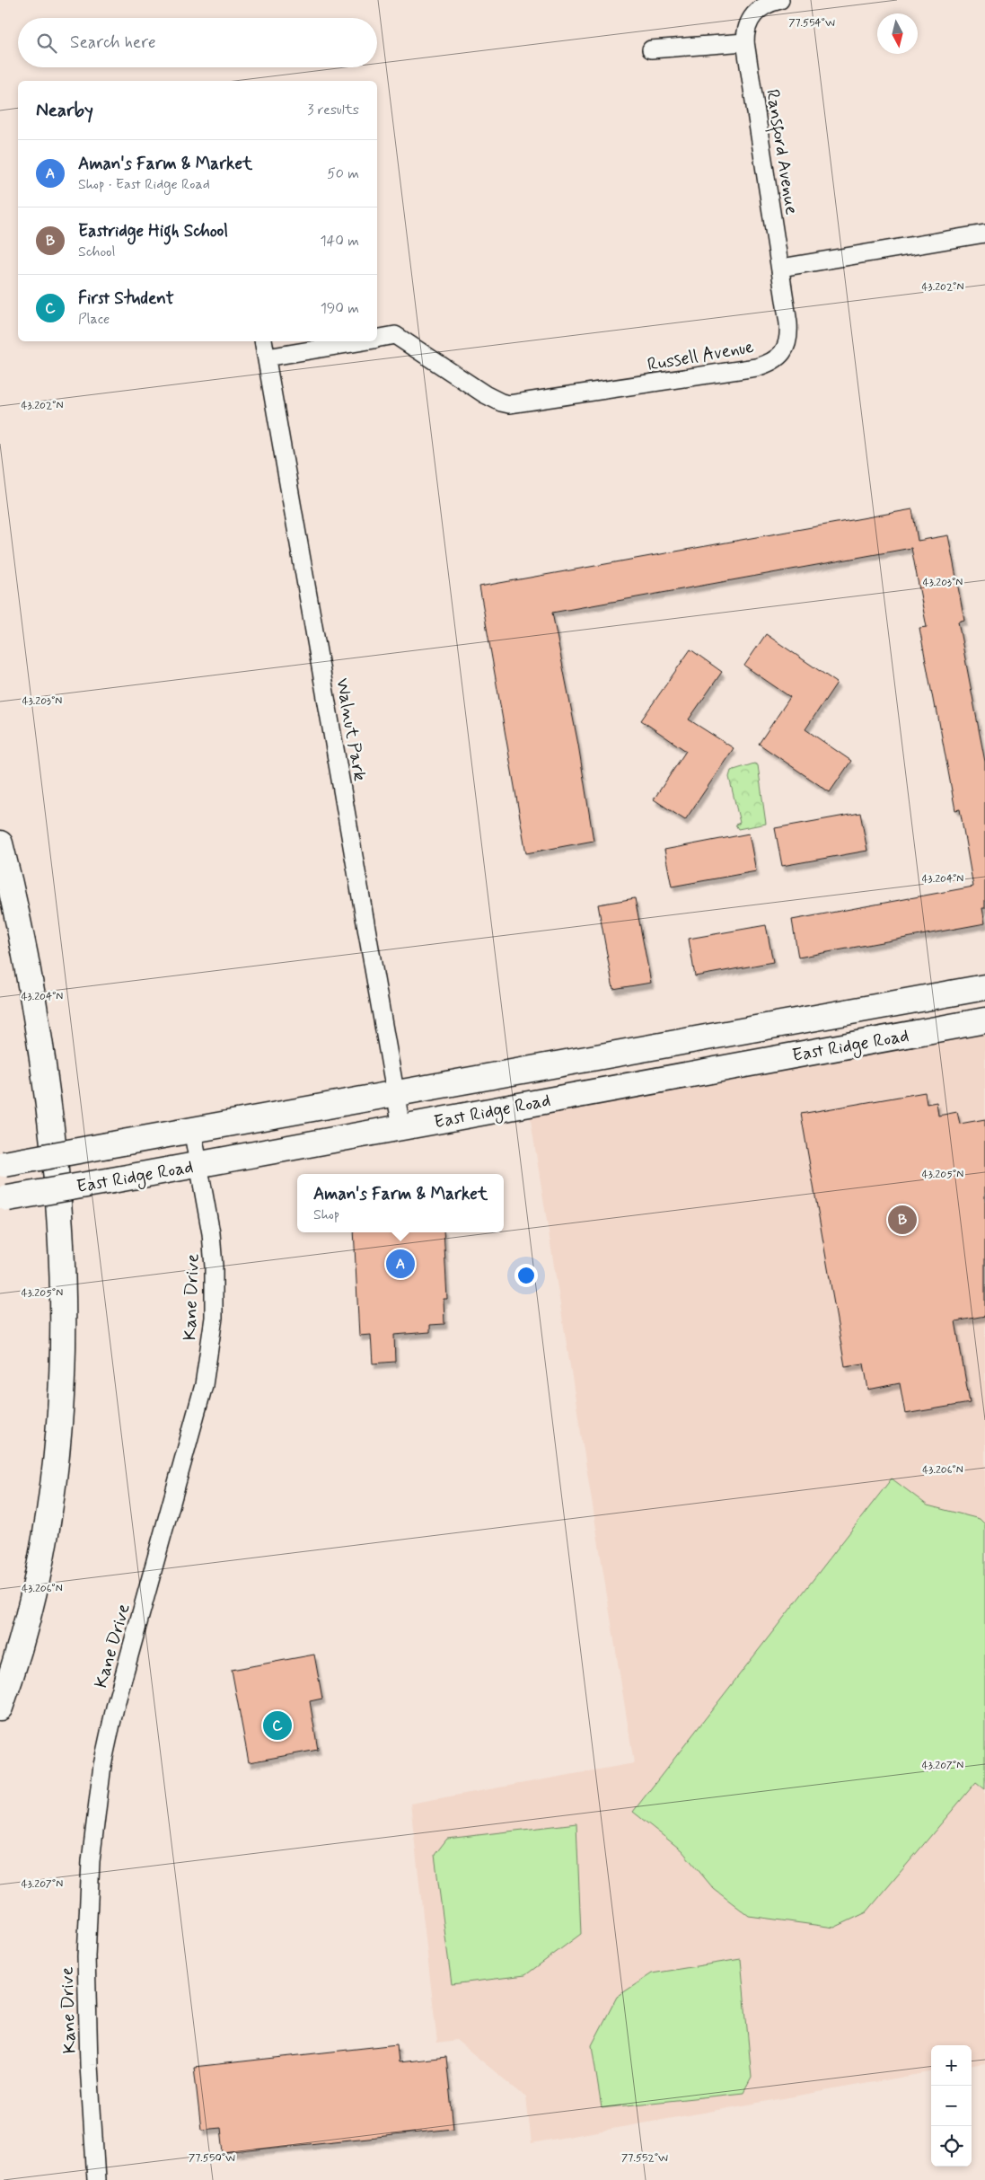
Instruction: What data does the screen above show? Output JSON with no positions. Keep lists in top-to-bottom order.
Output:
{
  "streets": {
    "main road": ["East Ridge Road"],
    "street": [
      "Ransford Avenue",
      "Russell Avenue",
      "Walnut Park",
      "Kane Drive"
    ]
  },
  "crossings": [
    ["Ransford Avenue", "Russell Avenue"],
    ["Russell Avenue", "Walnut Park"],
    ["Walnut Park", "East Ridge Road"],
    ["East Ridge Road", "Kane Drive"]
  ],
  "north": "bottom",
  "page": {
    "search": "Search here",
    "heading": ["Nearby", "3 results"],
    "list": [
      {
        "mark": "A",
        "name": "Aman's Farm & Market",
        "note": "Shop · East Ridge Road",
        "value": "50 m"
      },
      {
        "mark": "B",
        "name": "Eastridge High School",
        "note": "School",
        "value": "140 m"
      },
      {
        "mark": "C",
        "name": "First Student",
        "note": "Place",
        "value": "190 m"
      }
    ],
    "popup": ["Aman's Farm & Market", "Shop"],
    "pins": ["B", "A", "C"],
    "map_buttons": ["+", "−"]
  },
  "coordinates": [
    "77.554°W",
    "43.202°N",
    "43.203°N",
    "43.204°N",
    "43.205°N",
    "43.206°N",
    "43.207°N",
    "77.550°W",
    "77.552°W"
  ]
}
